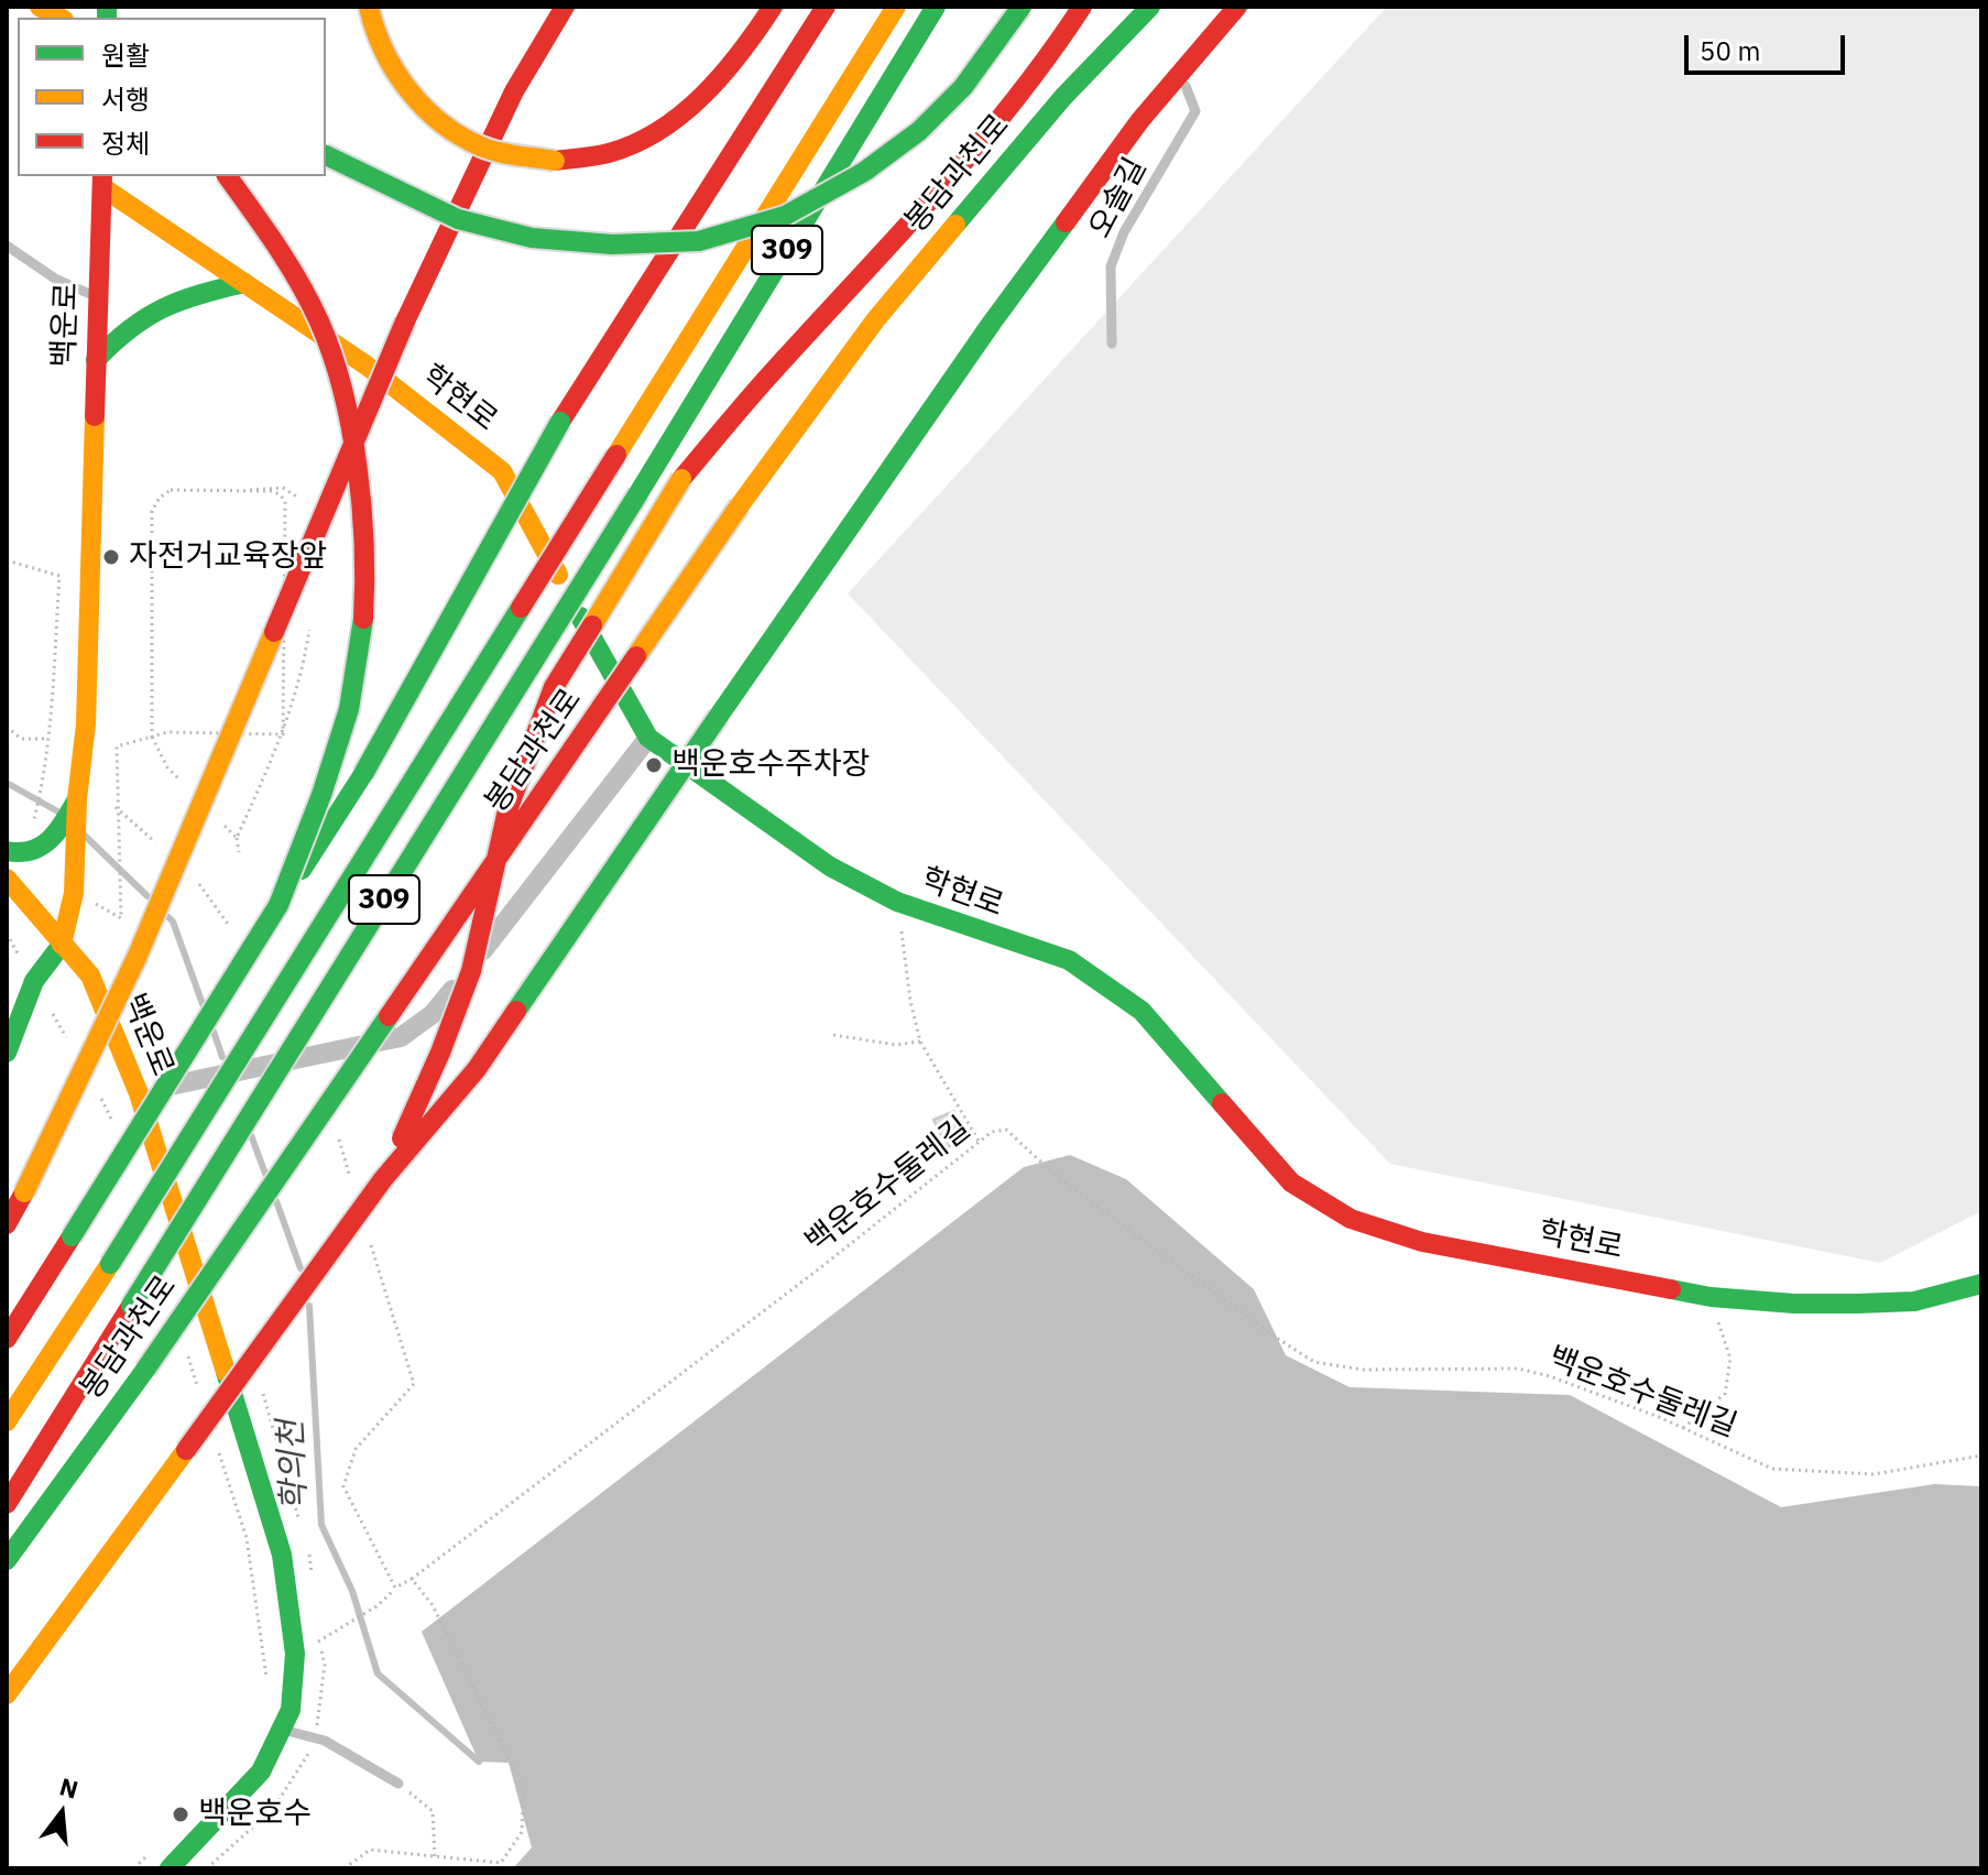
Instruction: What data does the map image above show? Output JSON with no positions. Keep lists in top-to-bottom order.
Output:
{
  "streets": {
    "main road": [
      "봉담과천로",
      "309",
      "백운로",
      "학현로"
    ],
    "lane": ["오솔길"],
    "path": ["백운호수둘레길"]
  },
  "crossings": [
    ["백운로", "학현로"]
  ],
  "water": ["학의천"],
  "places": ["자전거교육장앞", "백운호수주차장", "백운호수"],
  "legend": ["원활", "서행", "정체"],
  "scale_bar": "50 m",
  "north": "top"
}
